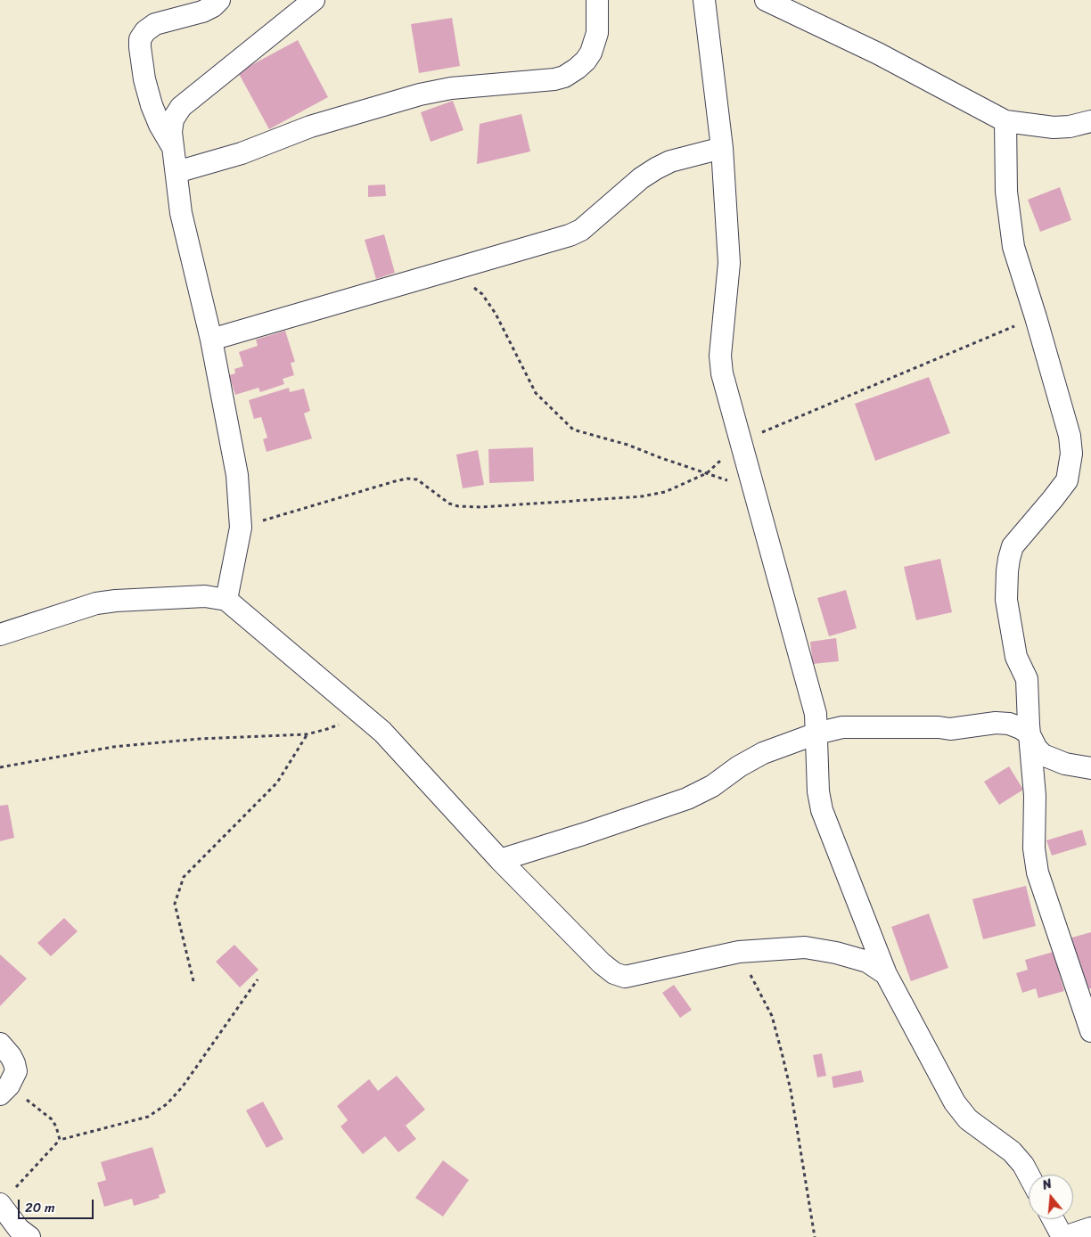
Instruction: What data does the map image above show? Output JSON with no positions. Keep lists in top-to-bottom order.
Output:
{
  "scale_bar": "20 m",
  "north": "top"
}
